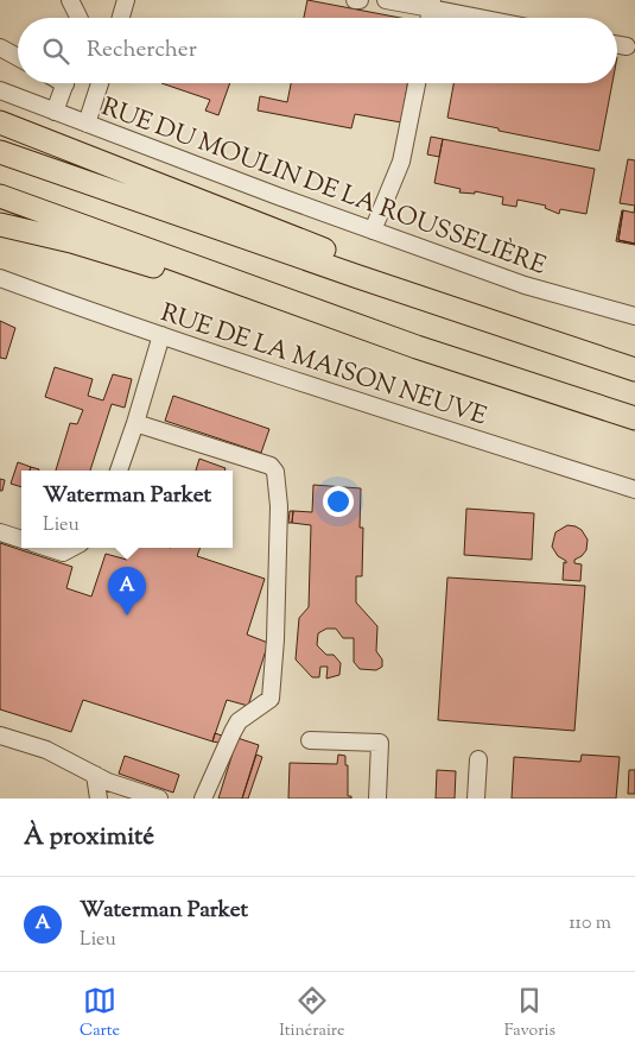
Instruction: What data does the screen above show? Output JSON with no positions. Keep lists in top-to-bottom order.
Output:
{
  "streets": {
    "street": ["RUE DU MOULIN DE LA ROUSSELIÈRE", "RUE DE LA MAISON NEUVE"]
  },
  "page": {
    "search": "Rechercher",
    "popup": ["Waterman Parket", "Lieu"],
    "pins": "A",
    "heading": "À proximité",
    "list": [
      {
        "mark": "A",
        "name": "Waterman Parket",
        "note": "Lieu",
        "value": "110 m"
      }
    ],
    "nav": ["Carte", "Itinéraire", "Favoris"]
  }
}
